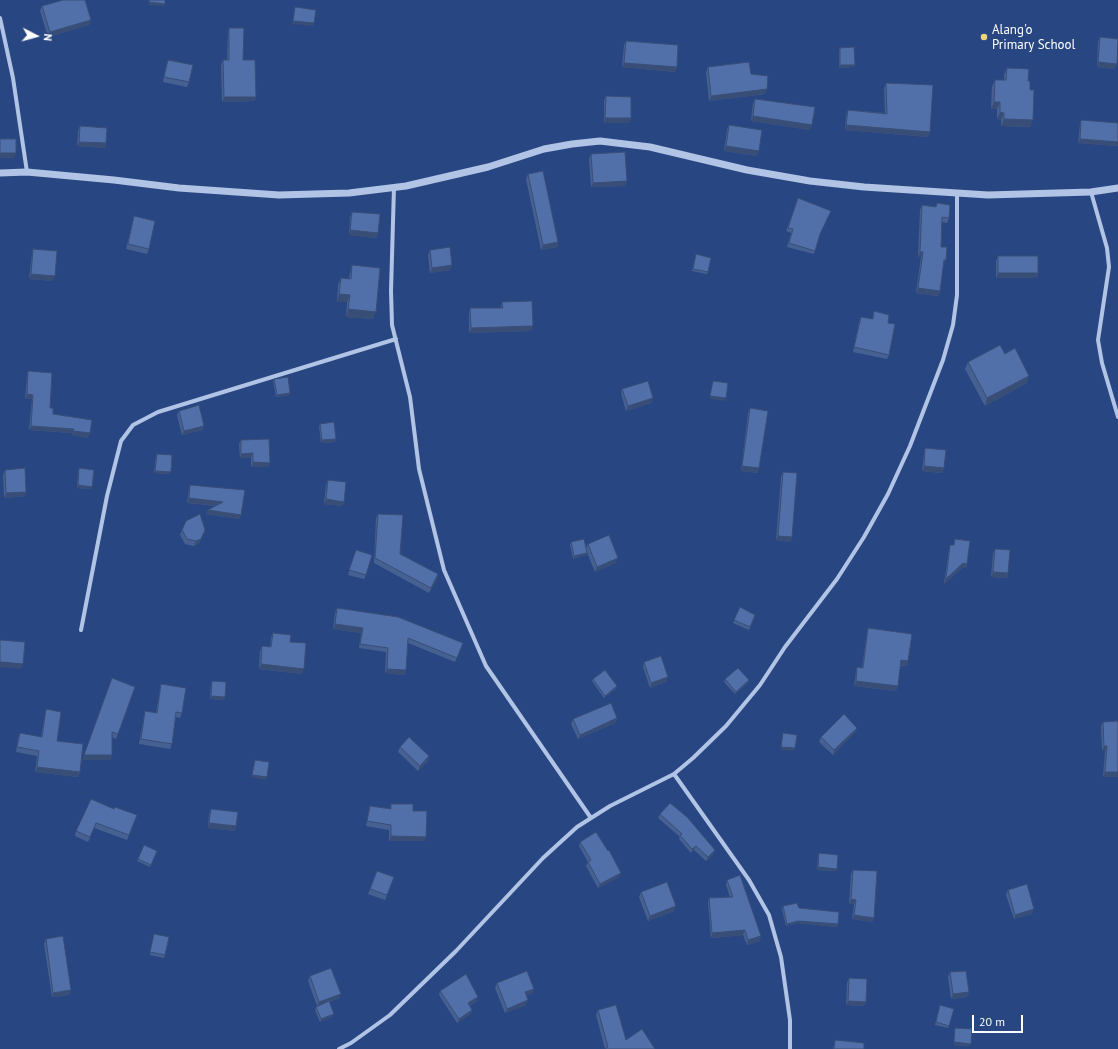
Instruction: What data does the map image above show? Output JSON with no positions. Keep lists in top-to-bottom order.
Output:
{
  "places": ["Alang'o Primary School"],
  "scale_bar": "20 m",
  "north": "right"
}
